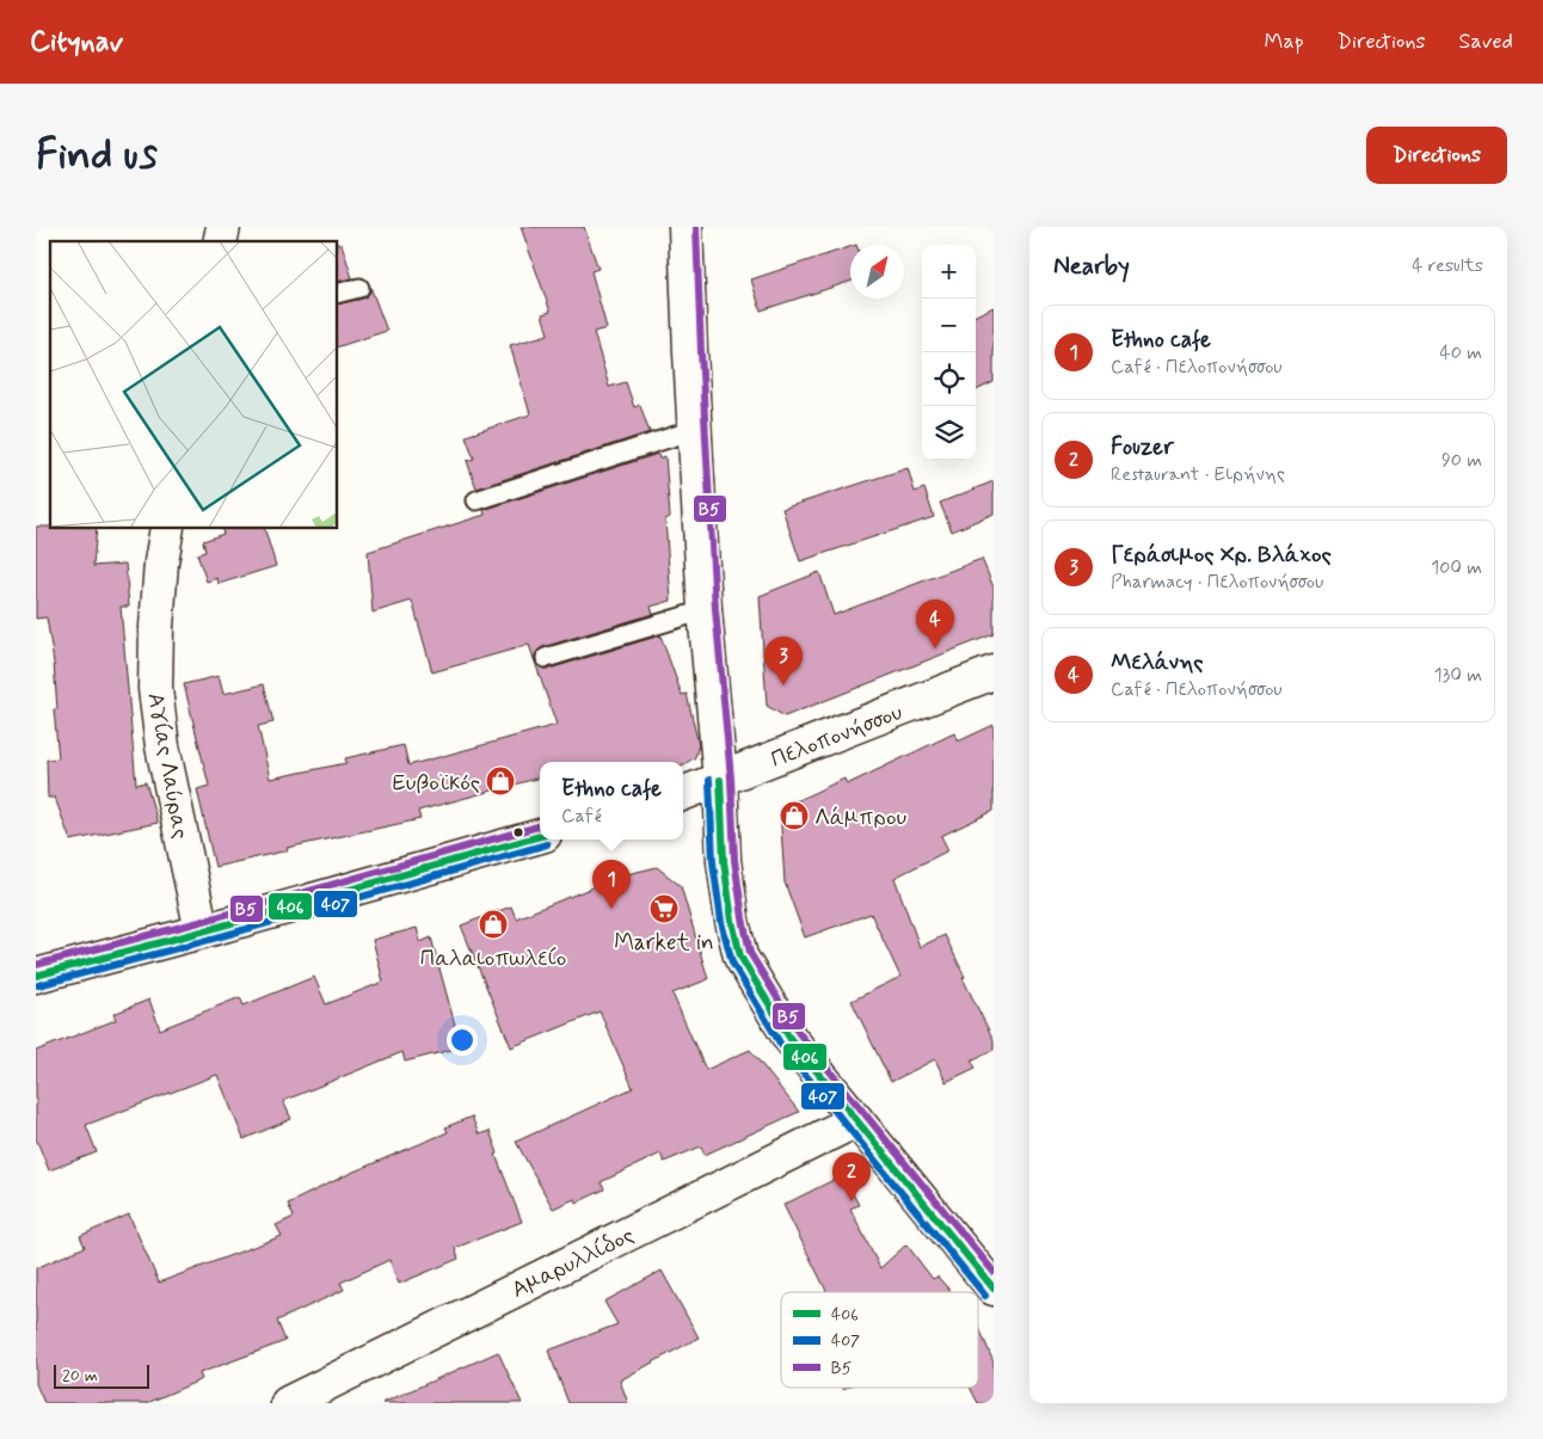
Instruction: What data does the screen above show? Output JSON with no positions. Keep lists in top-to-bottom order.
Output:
{
  "streets": {
    "street": ["Πελοπονήσσου", "Αγίας Λαύρας", "Αμαρυλλίδος"]
  },
  "places": {
    "shop": ["Ευβοϊκός", "Λάμπρου", "Παλαιοπωλείο"],
    "supermarket": ["Market in"]
  },
  "lines": ["transit line Β5", "transit line 406", "transit line 407"],
  "legend": ["406", "407", "Β5"],
  "scale_bar": "20 m",
  "north": "top right",
  "page": {
    "header": "Citynav",
    "nav": ["Map", "Directions", "Saved"],
    "buttons": "Directions",
    "title": "Find us",
    "heading": ["Nearby", "4 results"],
    "map_buttons": ["+", "−"],
    "list": [
      {
        "mark": "1",
        "name": "Ethno cafe",
        "note": "Café · Πελοπονήσσου",
        "value": "40 m"
      },
      {
        "mark": "2",
        "name": "Fouzer",
        "note": "Restaurant · Ειρήνης",
        "value": "90 m"
      },
      {
        "mark": "3",
        "name": "Γεράσιμος Χρ. Βλάχος",
        "note": "Pharmacy · Πελοπονήσσου",
        "value": "100 m"
      },
      {
        "mark": "4",
        "name": "Μελάνης",
        "note": "Café · Πελοπονήσσου",
        "value": "130 m"
      }
    ],
    "pins": [
      "4",
      "3",
      "1",
      "2"
    ],
    "popup": ["Ethno cafe", "Café"],
    "scale": "20 m"
  }
}
